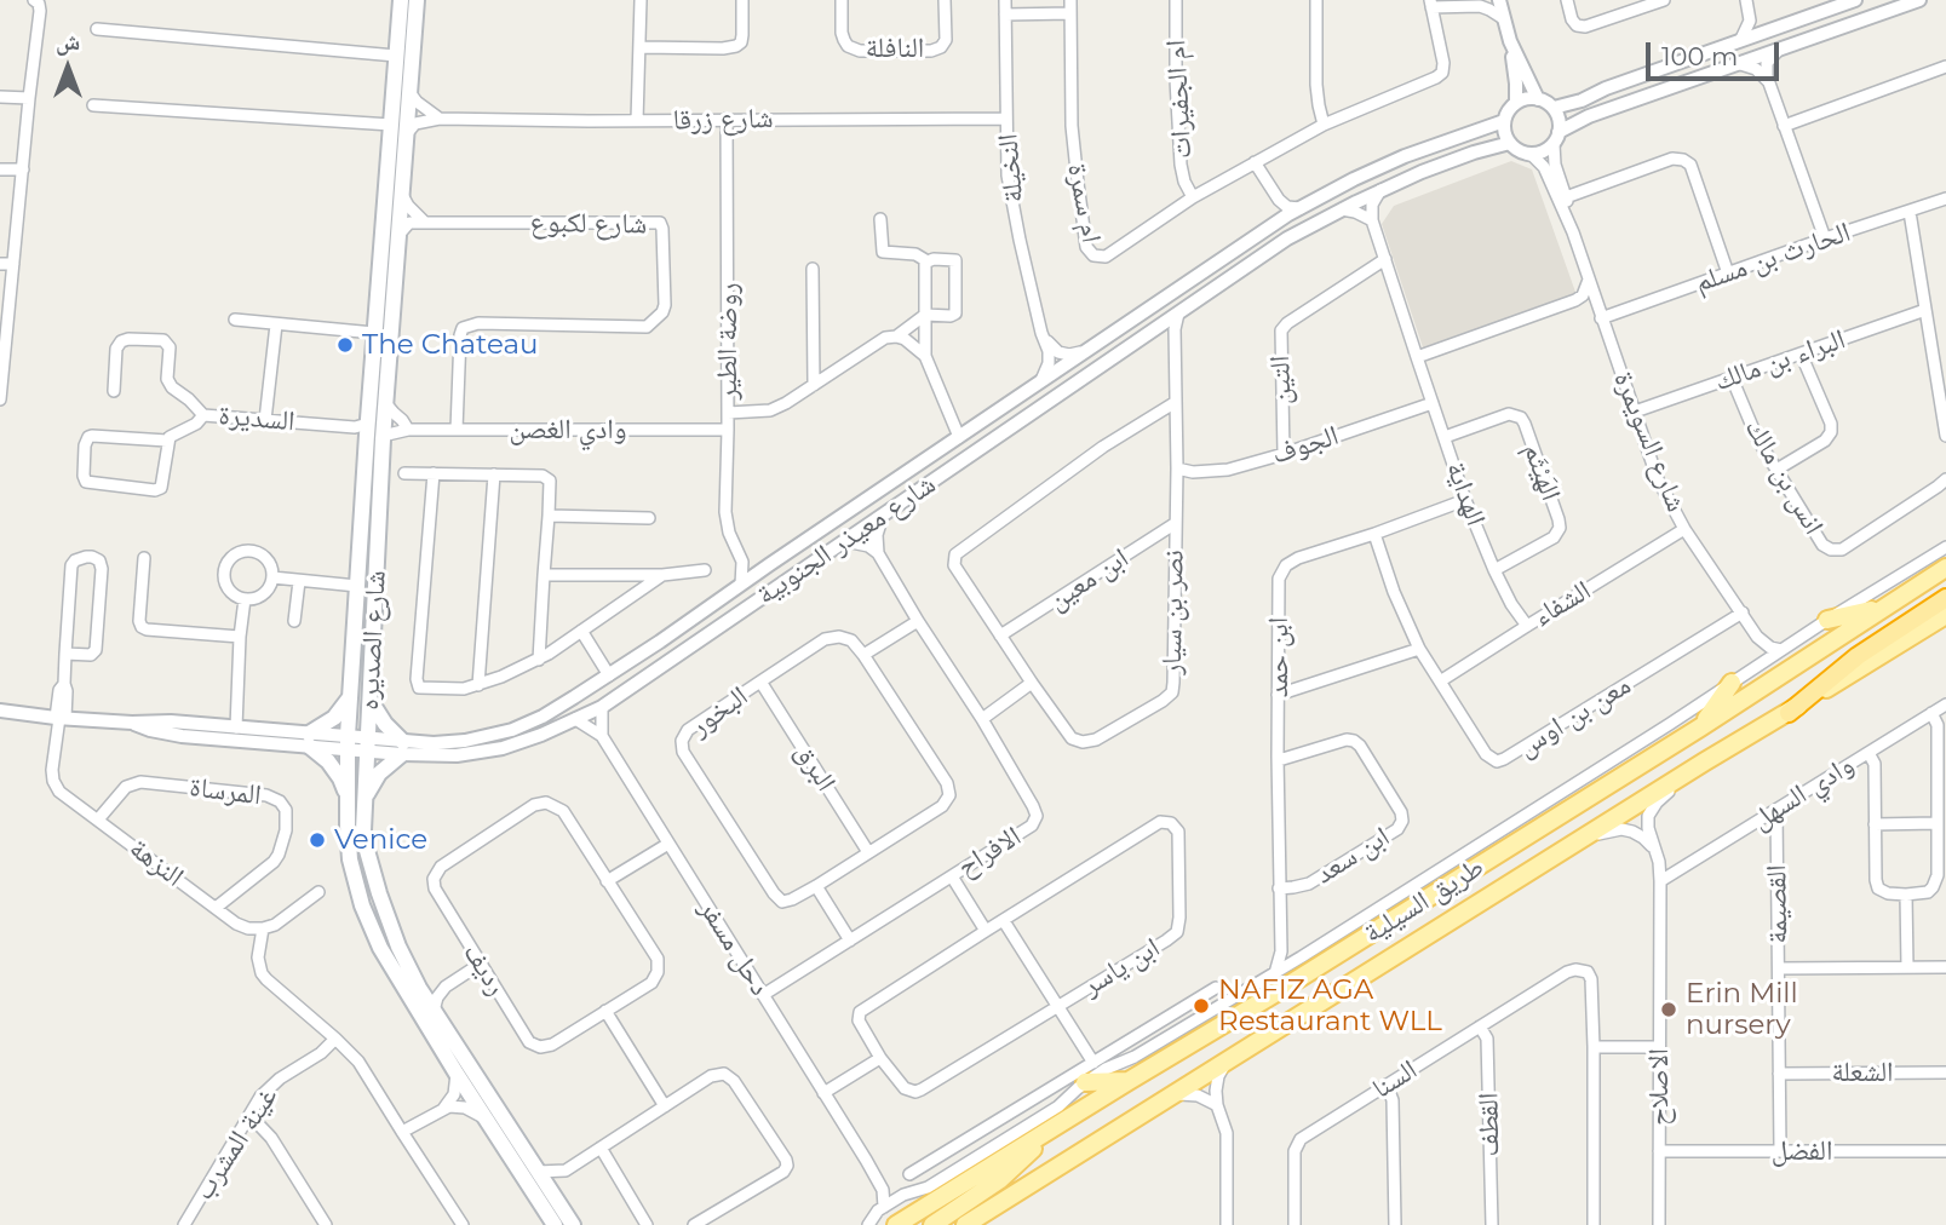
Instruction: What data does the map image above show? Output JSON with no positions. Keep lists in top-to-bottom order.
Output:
{
  "streets": {
    "main road": ["شارع الصديره", "طريق السيلية"],
    "street": [
      "النافلة",
      "ام الجفيرات",
      "شارع زرقا",
      "النخيلة",
      "ام سمرة",
      "شارع لكبوع",
      "الحارث بن مسلم",
      "روضة الطير",
      "البراء بن مالك",
      "التين",
      "السديرة",
      "وادي الغصن",
      "شارع السويمرة",
      "الجوف",
      "الهَيْثَم",
      "انس بن مالك",
      "الهداية",
      "شارع معيذر الجنوبية",
      "ابن معين",
      "الشفاء",
      "نصر بن سيار",
      "ابن حمد",
      "البخور",
      "معن بن اوس",
      "البرق",
      "المرساة",
      "وادي السهل",
      "الافراح",
      "ابن سعد",
      "النزهة",
      "القصيمة",
      "دحل مسفر",
      "ابن ياسر",
      "رديف",
      "الشعلة",
      "السنا",
      "الاصلاح",
      "القطف",
      "غينة المشرب",
      "الفضل"
    ]
  },
  "crossings": [
    ["ام الجفيرات", "ام سمرة"],
    ["شارع زرقا", "النخيلة"],
    ["شارع زرقا", "روضة الطير"],
    ["شارع زرقا", "شارع الصديره"],
    ["النخيلة", "شارع معيذر الجنوبية"],
    ["شارع لكبوع", "وادي الغصن"],
    ["شارع لكبوع", "شارع الصديره"],
    ["الحارث بن مسلم", "شارع السويمرة"],
    ["روضة الطير", "وادي الغصن"],
    ["روضة الطير", "شارع معيذر الجنوبية"],
    ["البراء بن مالك", "شارع السويمرة"],
    ["البراء بن مالك", "انس بن مالك"],
    ["التين", "الجوف"],
    ["التين", "الهداية"],
    ["السديرة", "شارع الصديره"],
    ["وادي الغصن", "شارع الصديره"],
    ["شارع السويمرة", "شارع معيذر الجنوبية"],
    ["شارع السويمرة", "الشفاء"],
    ["شارع السويمرة", "معن بن اوس"],
    ["شارع السويمرة", "طريق السيلية"],
    ["الجوف", "الهداية"],
    ["الجوف", "نصر بن سيار"],
    ["الهَيْثَم", "الهداية"],
    ["الهداية", "الشفاء"],
    ["الهداية", "ابن حمد"],
    ["شارع معيذر الجنوبية", "نصر بن سيار"],
    ["شارع معيذر الجنوبية", "شارع الصديره"],
    ["شارع معيذر الجنوبية", "النزهة"],
    ["شارع معيذر الجنوبية", "دحل مسفر"],
    ["ابن معين", "نصر بن سيار"],
    ["الشفاء", "معن بن اوس"],
    ["ابن حمد", "معن بن اوس"],
    ["ابن حمد", "ابن سعد"],
    ["ابن حمد", "طريق السيلية"],
    ["البخور", "البرق"],
    ["المرساة", "النزهة"],
    ["وادي السهل", "القصيمة"],
    ["وادي السهل", "الاصلاح"],
    ["الافراح", "دحل مسفر"],
    ["طريق السيلية", "دحل مسفر"],
    ["طريق السيلية", "الاصلاح"],
    ["القصيمة", "الشعلة"],
    ["القصيمة", "الفضل"],
    ["السنا", "القطف"],
    ["الاصلاح", "الفضل"]
  ],
  "places": [
    "The Chateau",
    "Venice",
    "NAFIZ AGA Restaurant WLL",
    "Erin Mill nursery"
  ],
  "scale_bar": "100 m",
  "north": "top"
}
